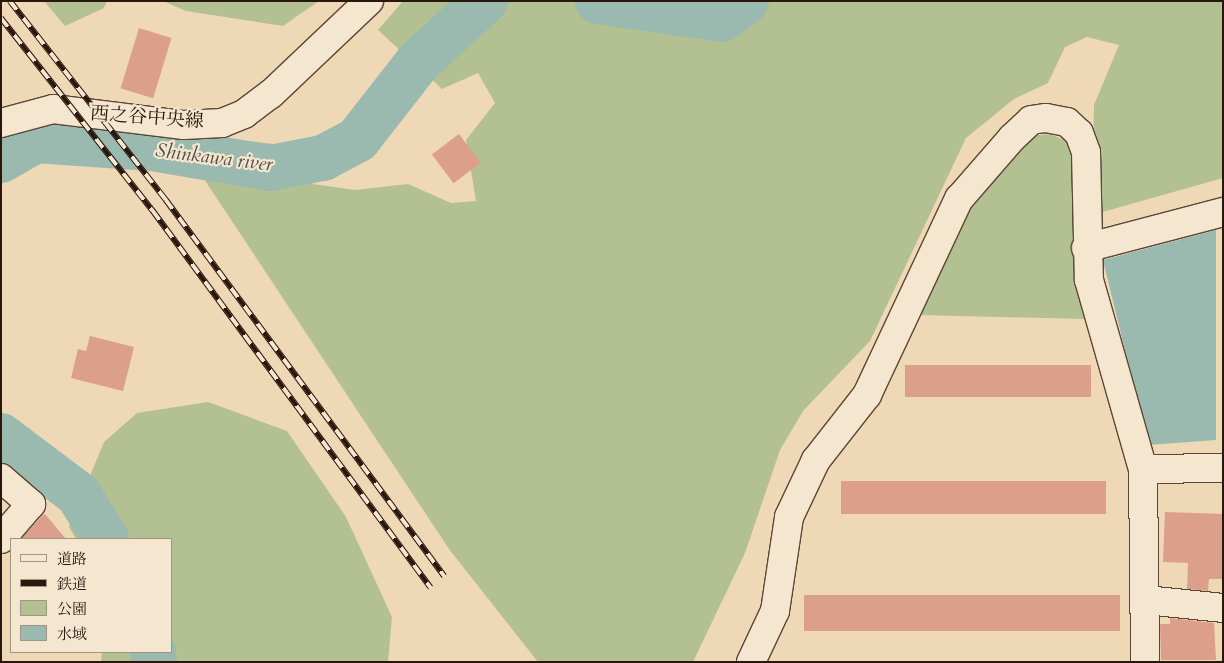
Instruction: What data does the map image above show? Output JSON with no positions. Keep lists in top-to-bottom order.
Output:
{
  "streets": {
    "street": ["西之谷中央線"]
  },
  "water": ["Shinkawa river"],
  "legend": [
    "道路",
    "鉄道",
    "公園",
    "水域"
  ]
}
